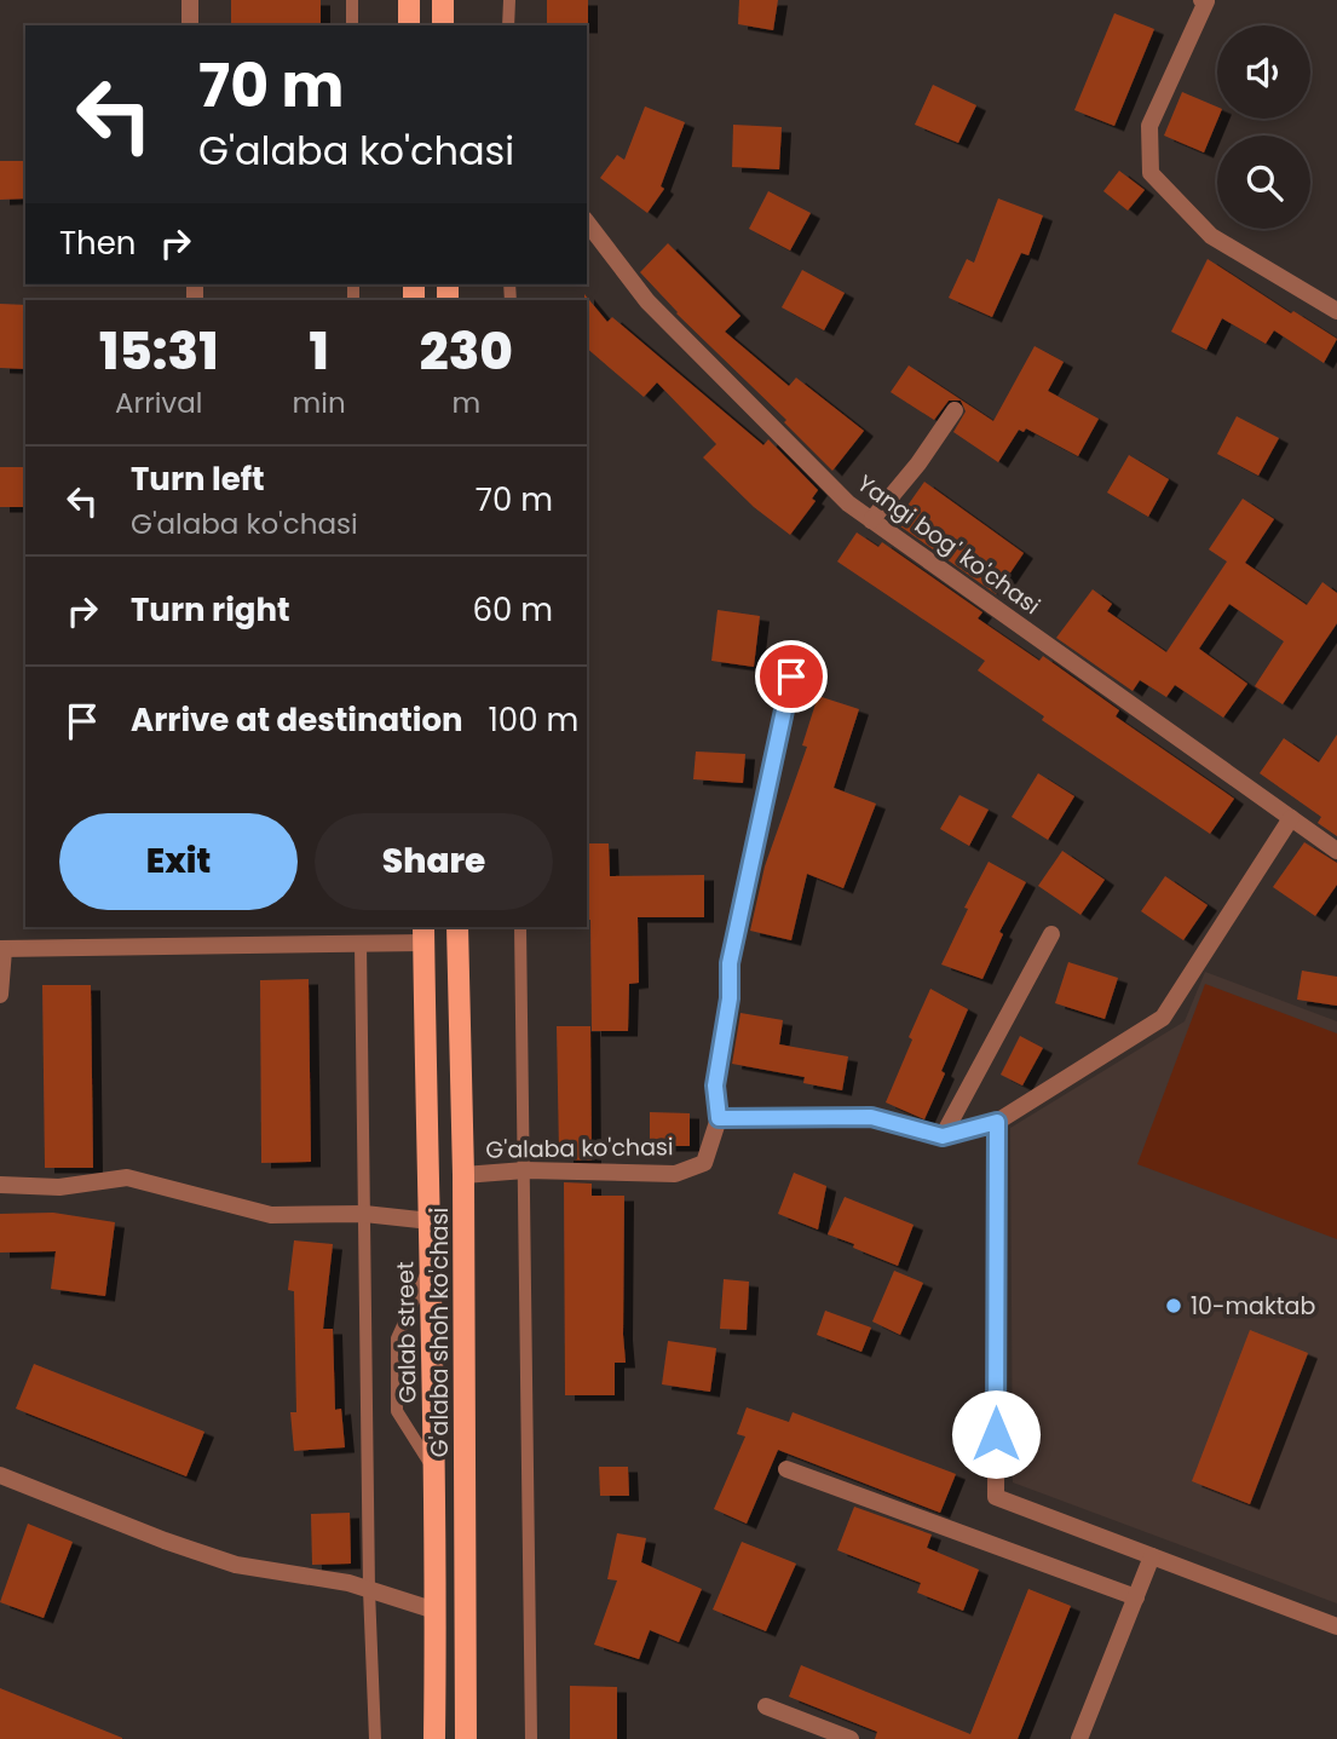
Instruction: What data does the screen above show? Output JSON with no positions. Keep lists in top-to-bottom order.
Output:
{
  "streets": {
    "main road": ["Galab street", "G'alaba shoh ko'chasi"],
    "street": ["Yangi bog' ko'chasi", "G'alaba ko'chasi"]
  },
  "crossings": [
    ["G'alaba ko'chasi", "G'alaba shoh ko'chasi"]
  ],
  "places": ["10-maktab"],
  "page": {
    "turn": ["70 m", "G'alaba ko'chasi"],
    "then": "Then",
    "eta": [
      "15:31",
      "Arrival",
      "1",
      "min",
      "230",
      "m"
    ],
    "list": [
      {
        "name": "Turn left",
        "note": "G'alaba ko'chasi",
        "value": "70 m"
      },
      {
        "name": "Turn right",
        "value": "60 m"
      },
      {
        "name": "Arrive at destination",
        "value": "100 m"
      }
    ],
    "buttons": ["Exit", "Share"]
  }
}
